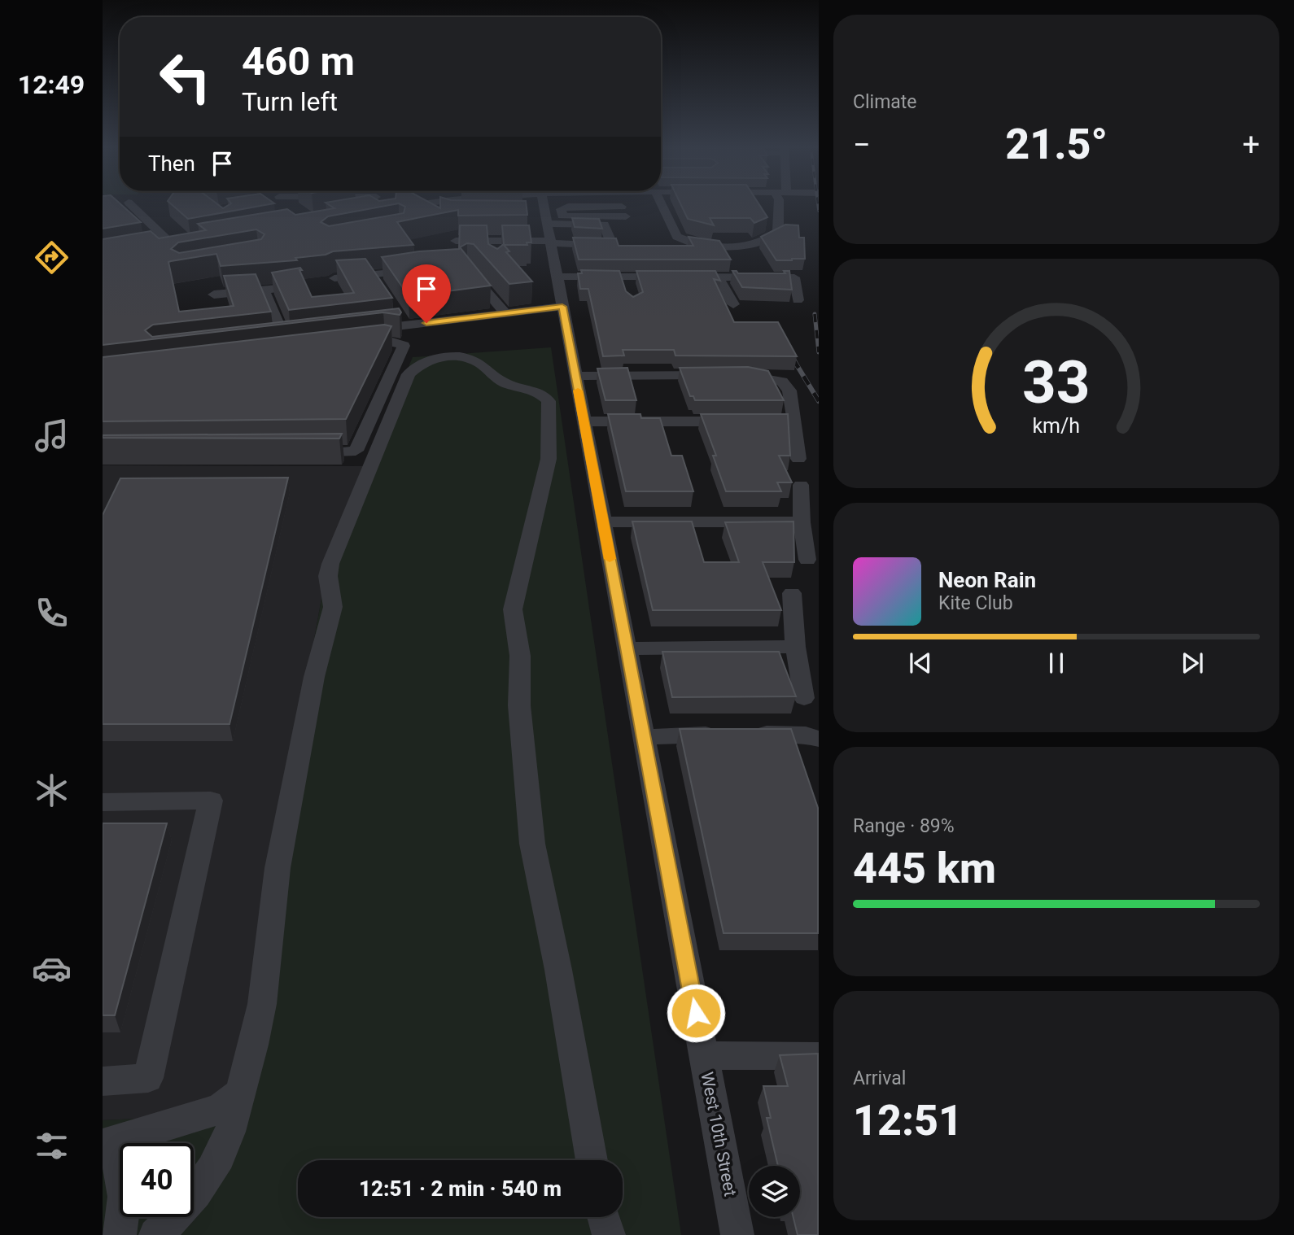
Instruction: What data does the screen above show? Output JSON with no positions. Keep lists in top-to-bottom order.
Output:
{
  "streets": {
    "street": ["West 10th Street"]
  },
  "page": {
    "tabs": "12:49",
    "tile": [
      "Climate",
      ["Range · 89%", "445 km"],
      ["Arrival", "12:51"]
    ],
    "turn": ["460 m", "Turn left"],
    "heat": ["−", "21.5°", "+"],
    "then": "Then",
    "song": ["Neon Rain", "Kite Club"],
    "limit": "40",
    "trip": "12:51 · 2 min · 540 m",
    "gauge": ["33", "km/h"]
  }
}
